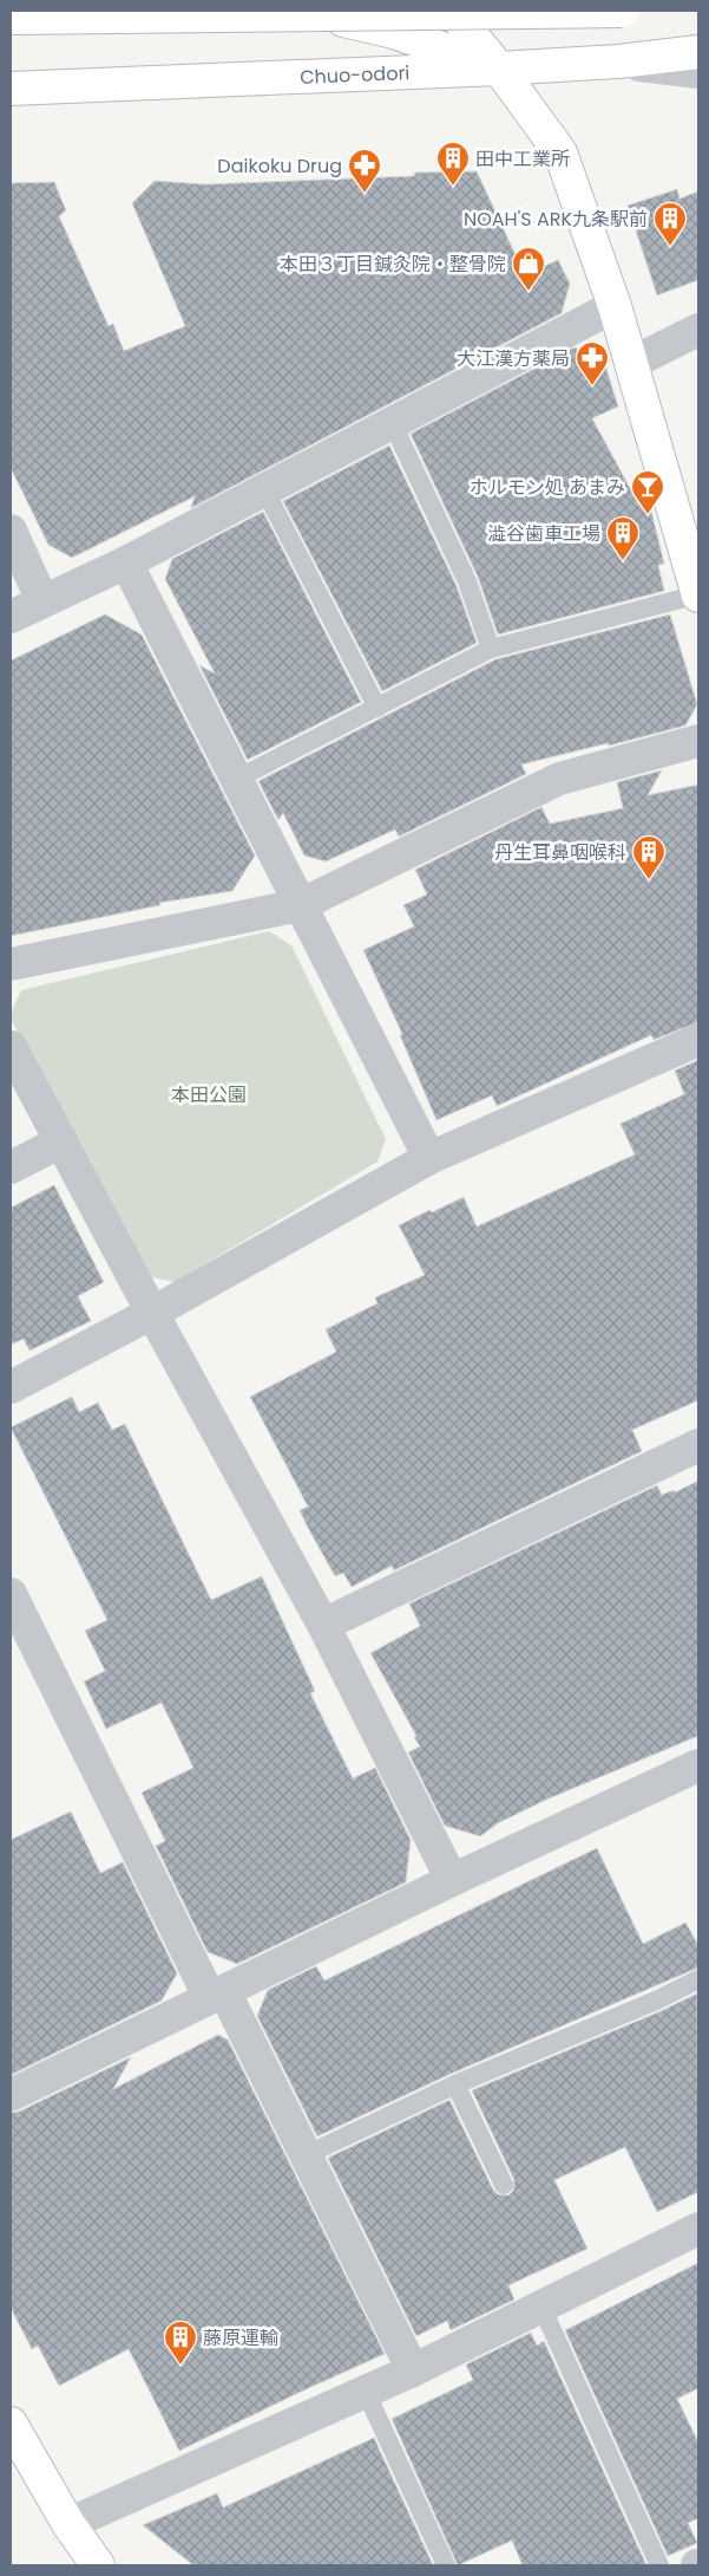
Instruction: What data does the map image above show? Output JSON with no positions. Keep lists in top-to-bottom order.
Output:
{
  "streets": {
    "main road": ["Chuo-odori"]
  },
  "parks": ["本田公園"],
  "places": {
    "building": [
      "田中工業所",
      "NOAH'S ARK九条駅前",
      "澁谷歯車工場",
      "丹生耳鼻咽喉科",
      "藤原運輸"
    ],
    "pharmacy": ["Daikoku Drug", "大江漢方薬局"],
    "shop": ["本田３丁目鍼灸院・整骨院"],
    "bar": ["ホルモン処 あまみ"]
  }
}
